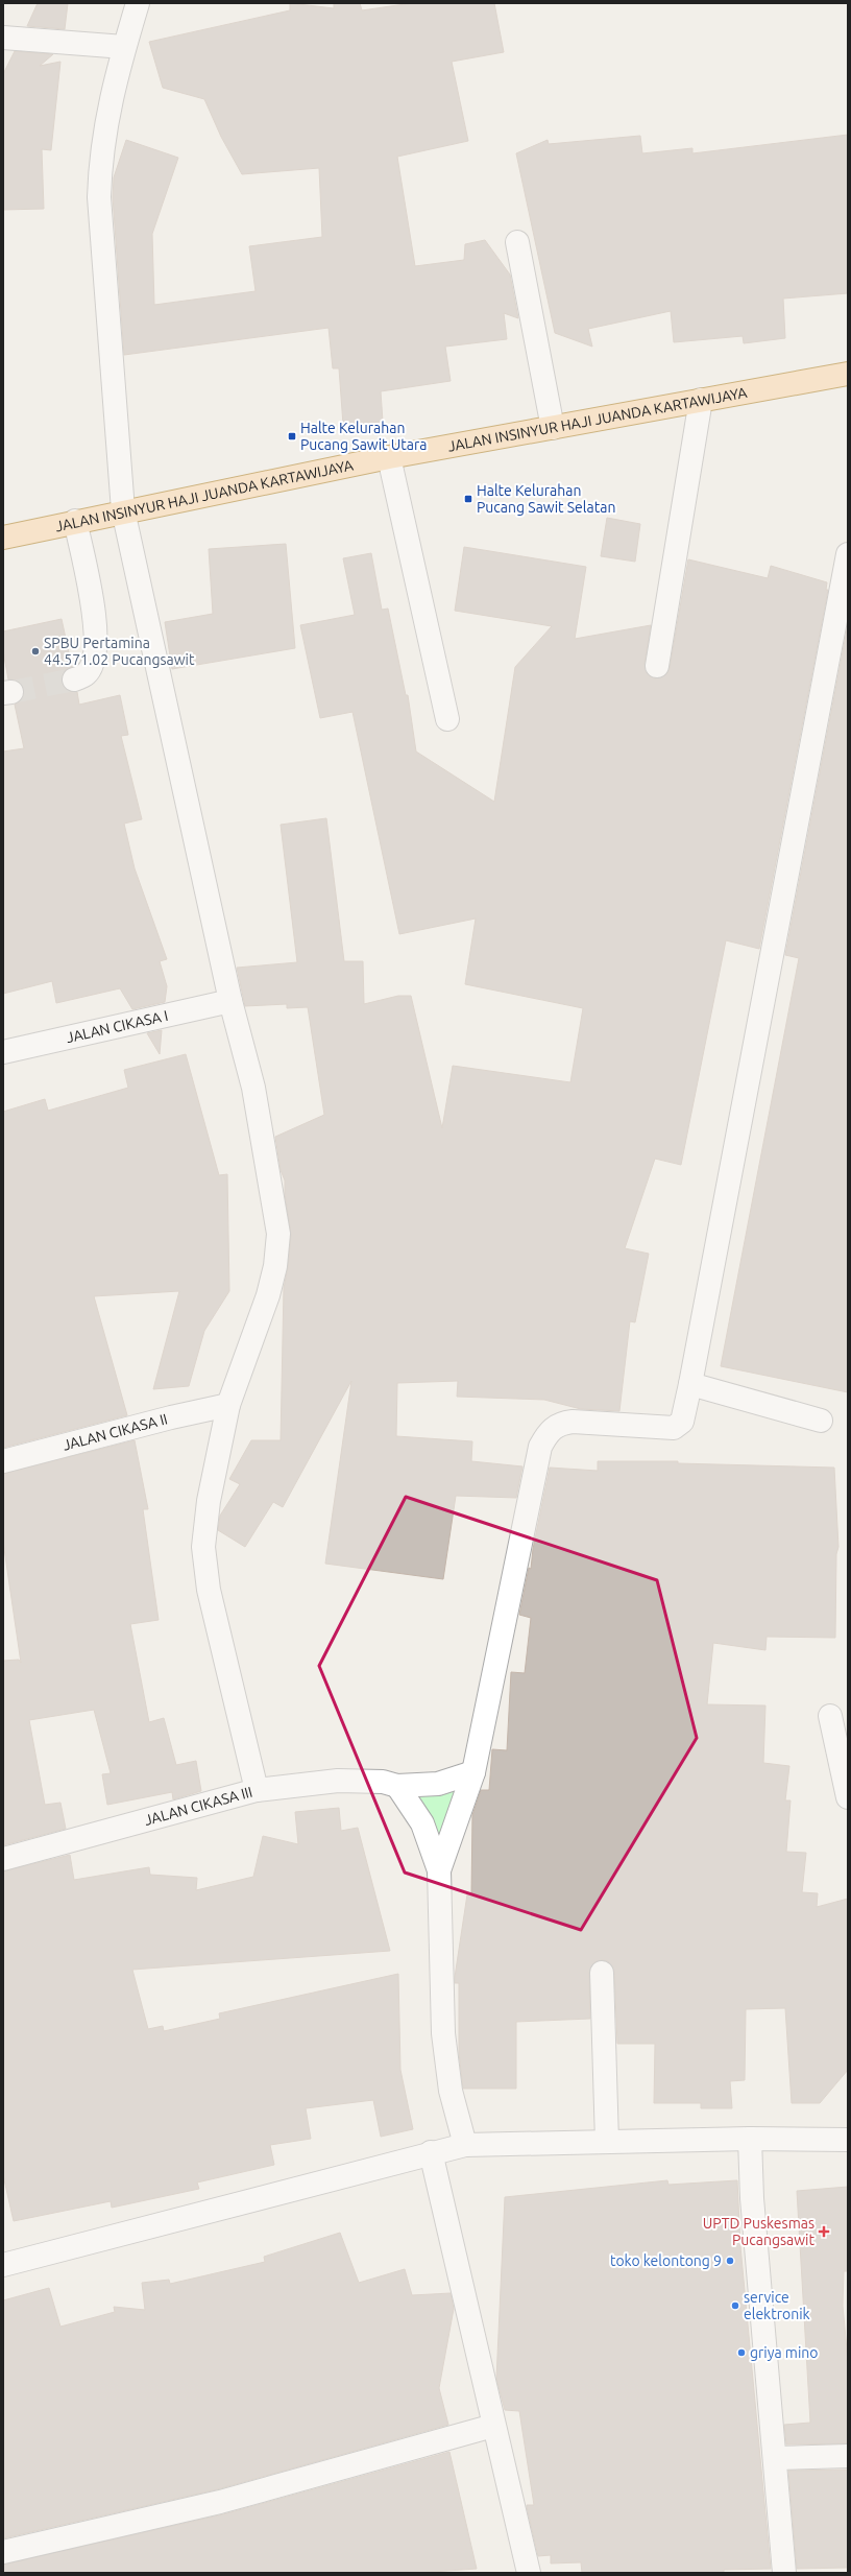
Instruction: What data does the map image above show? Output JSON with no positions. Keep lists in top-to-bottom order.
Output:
{
  "streets": {
    "main road": ["JALAN INSINYUR HAJI JUANDA KARTAWIJAYA"],
    "street": ["JALAN CIKASA I", "JALAN CIKASA II", "JALAN CIKASA III"]
  },
  "places": {
    "transit": ["Halte Kelurahan Pucang Sawit Utara", "Halte Kelurahan Pucang Sawit Selatan"],
    "other": [
      "SPBU Pertamina 44.571.02 Pucangsawit",
      "toko kelontong 9",
      "service elektronik",
      "griya mino"
    ],
    "health": ["UPTD Puskesmas Pucangsawit"]
  }
}
